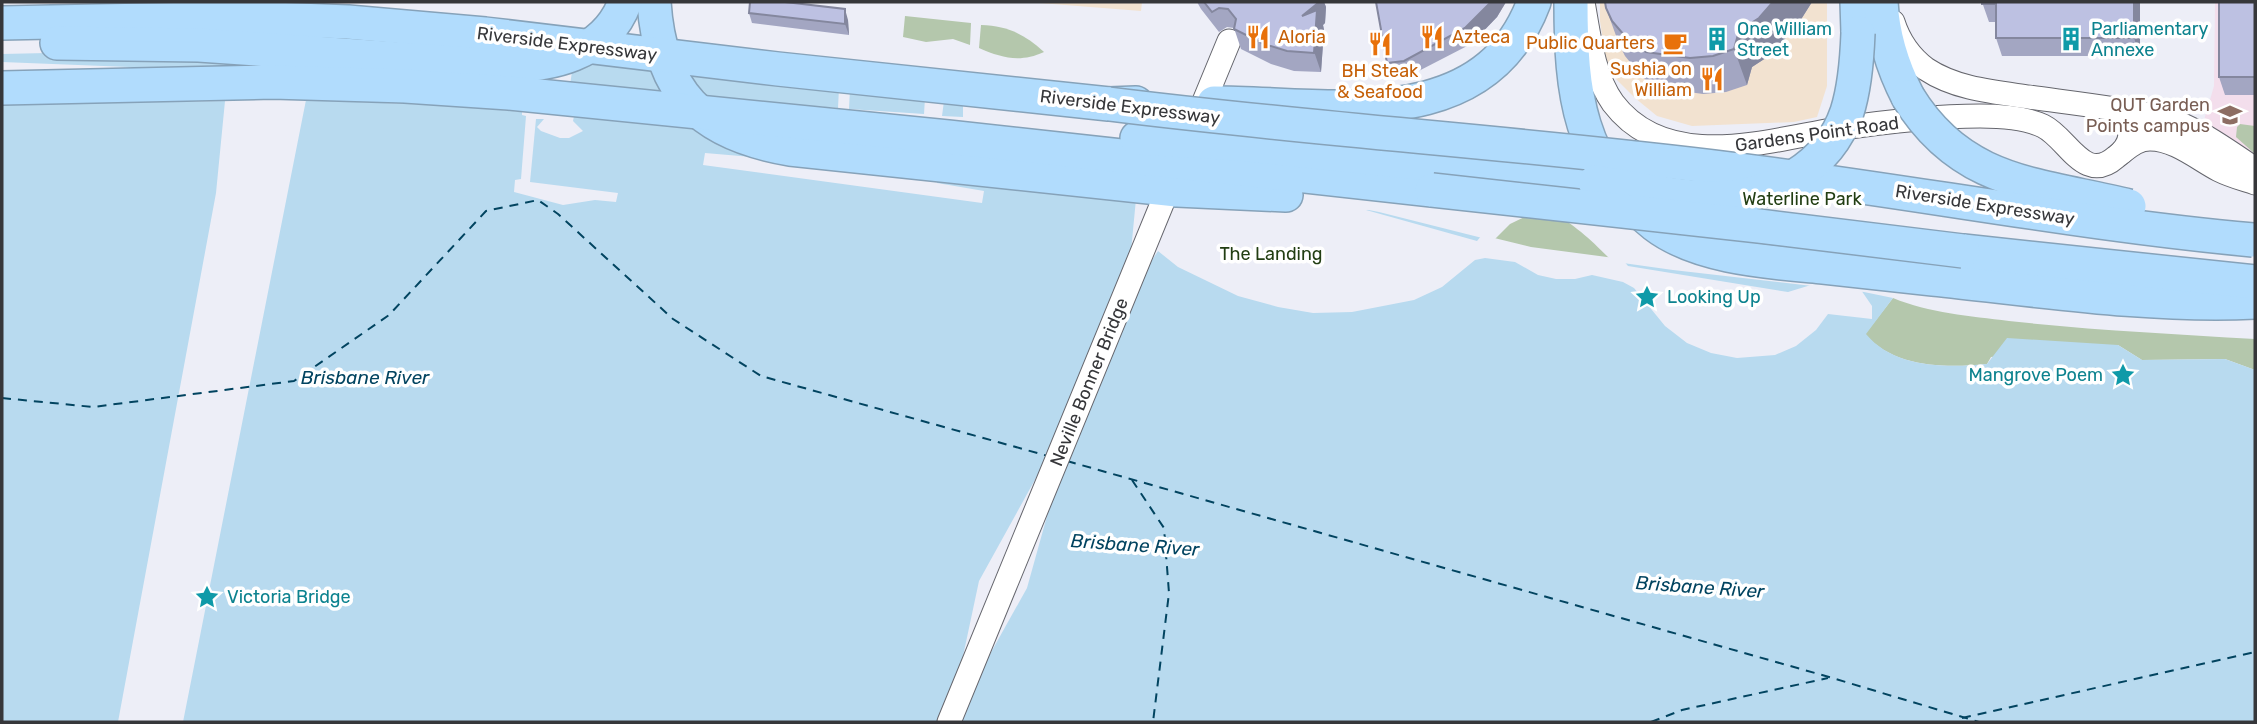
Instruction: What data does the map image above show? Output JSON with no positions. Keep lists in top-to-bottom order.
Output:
{
  "streets": {
    "highway": ["Riverside Expressway"],
    "street": ["Gardens Point Road", "Neville Bonner Bridge"]
  },
  "water": ["Brisbane River"],
  "parks": ["Waterline Park", "The Landing"],
  "places": {
    "restaurant": [
      "Aloria",
      "Azteca",
      "BH Steak & Seafood",
      "Sushia on William"
    ],
    "building": ["One William Street", "Parliamentary Annexe"],
    "cafe": ["Public Quarters"],
    "school or university": ["QUT Garden Points campus"],
    "place": ["Looking Up", "Mangrove Poem", "Victoria Bridge"]
  }
}
